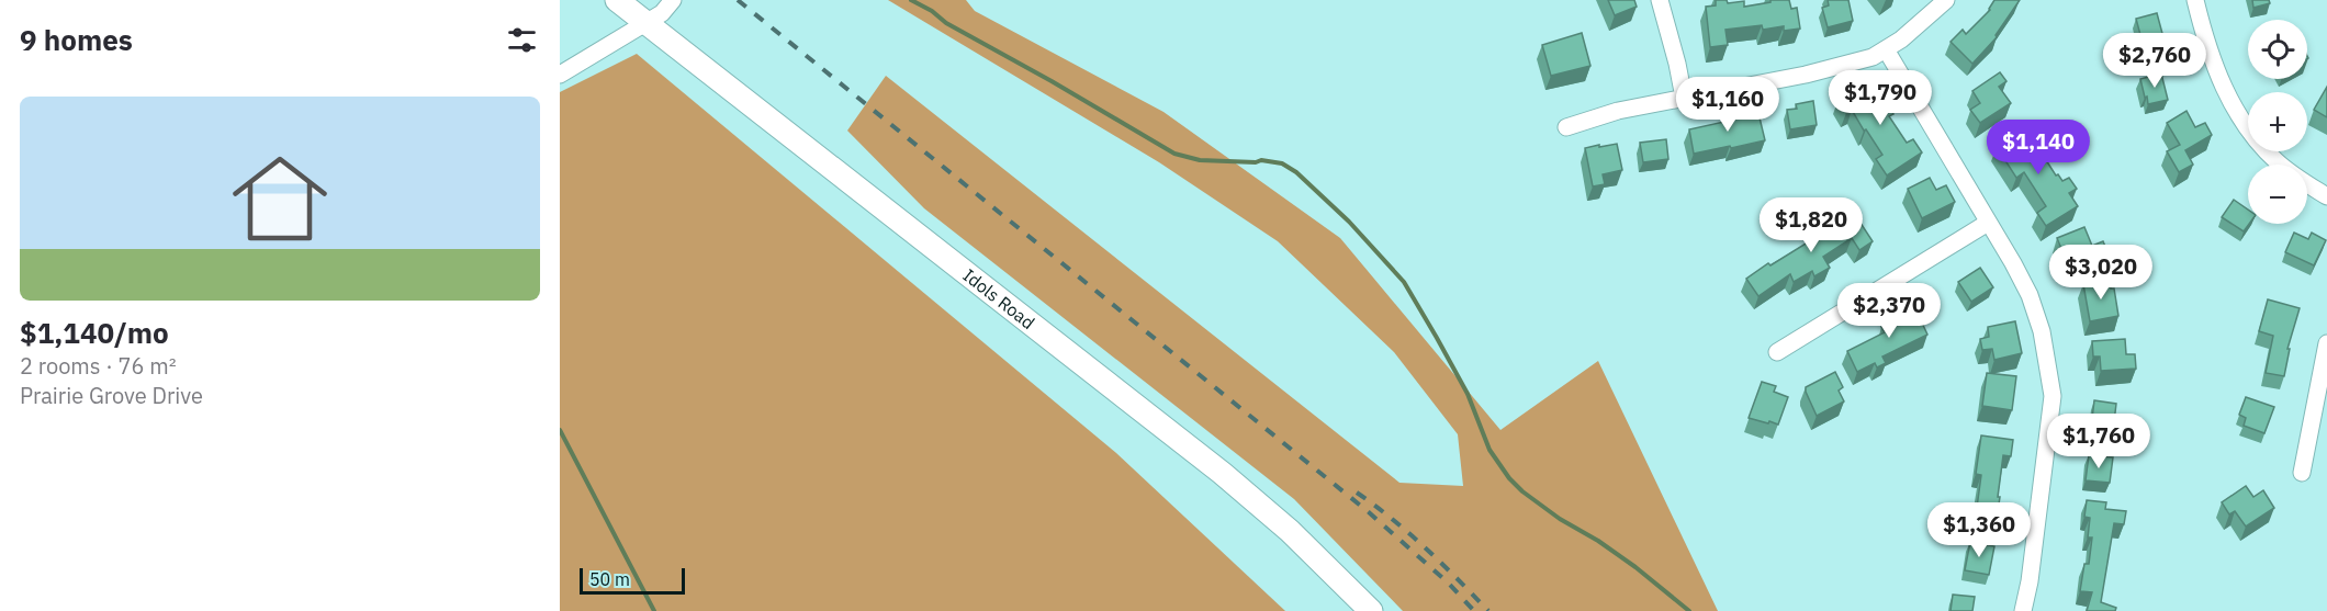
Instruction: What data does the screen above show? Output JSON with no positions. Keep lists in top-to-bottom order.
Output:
{
  "streets": {
    "main road": ["Idols Road"]
  },
  "scale_bar": "50 m",
  "page": {
    "heading": "9 homes",
    "map_buttons": ["+", "−"],
    "price": [
      "$2,760",
      "$1,790",
      "$1,160",
      "$1,140",
      "$1,820",
      "$3,020",
      "$2,370",
      "$1,760",
      "$1,360"
    ],
    "list": [
      {
        "name": "$1,140/mo",
        "note": "2 rooms · 76 m² · Prairie Grove Drive"
      }
    ],
    "scale": "50 m"
  }
}
